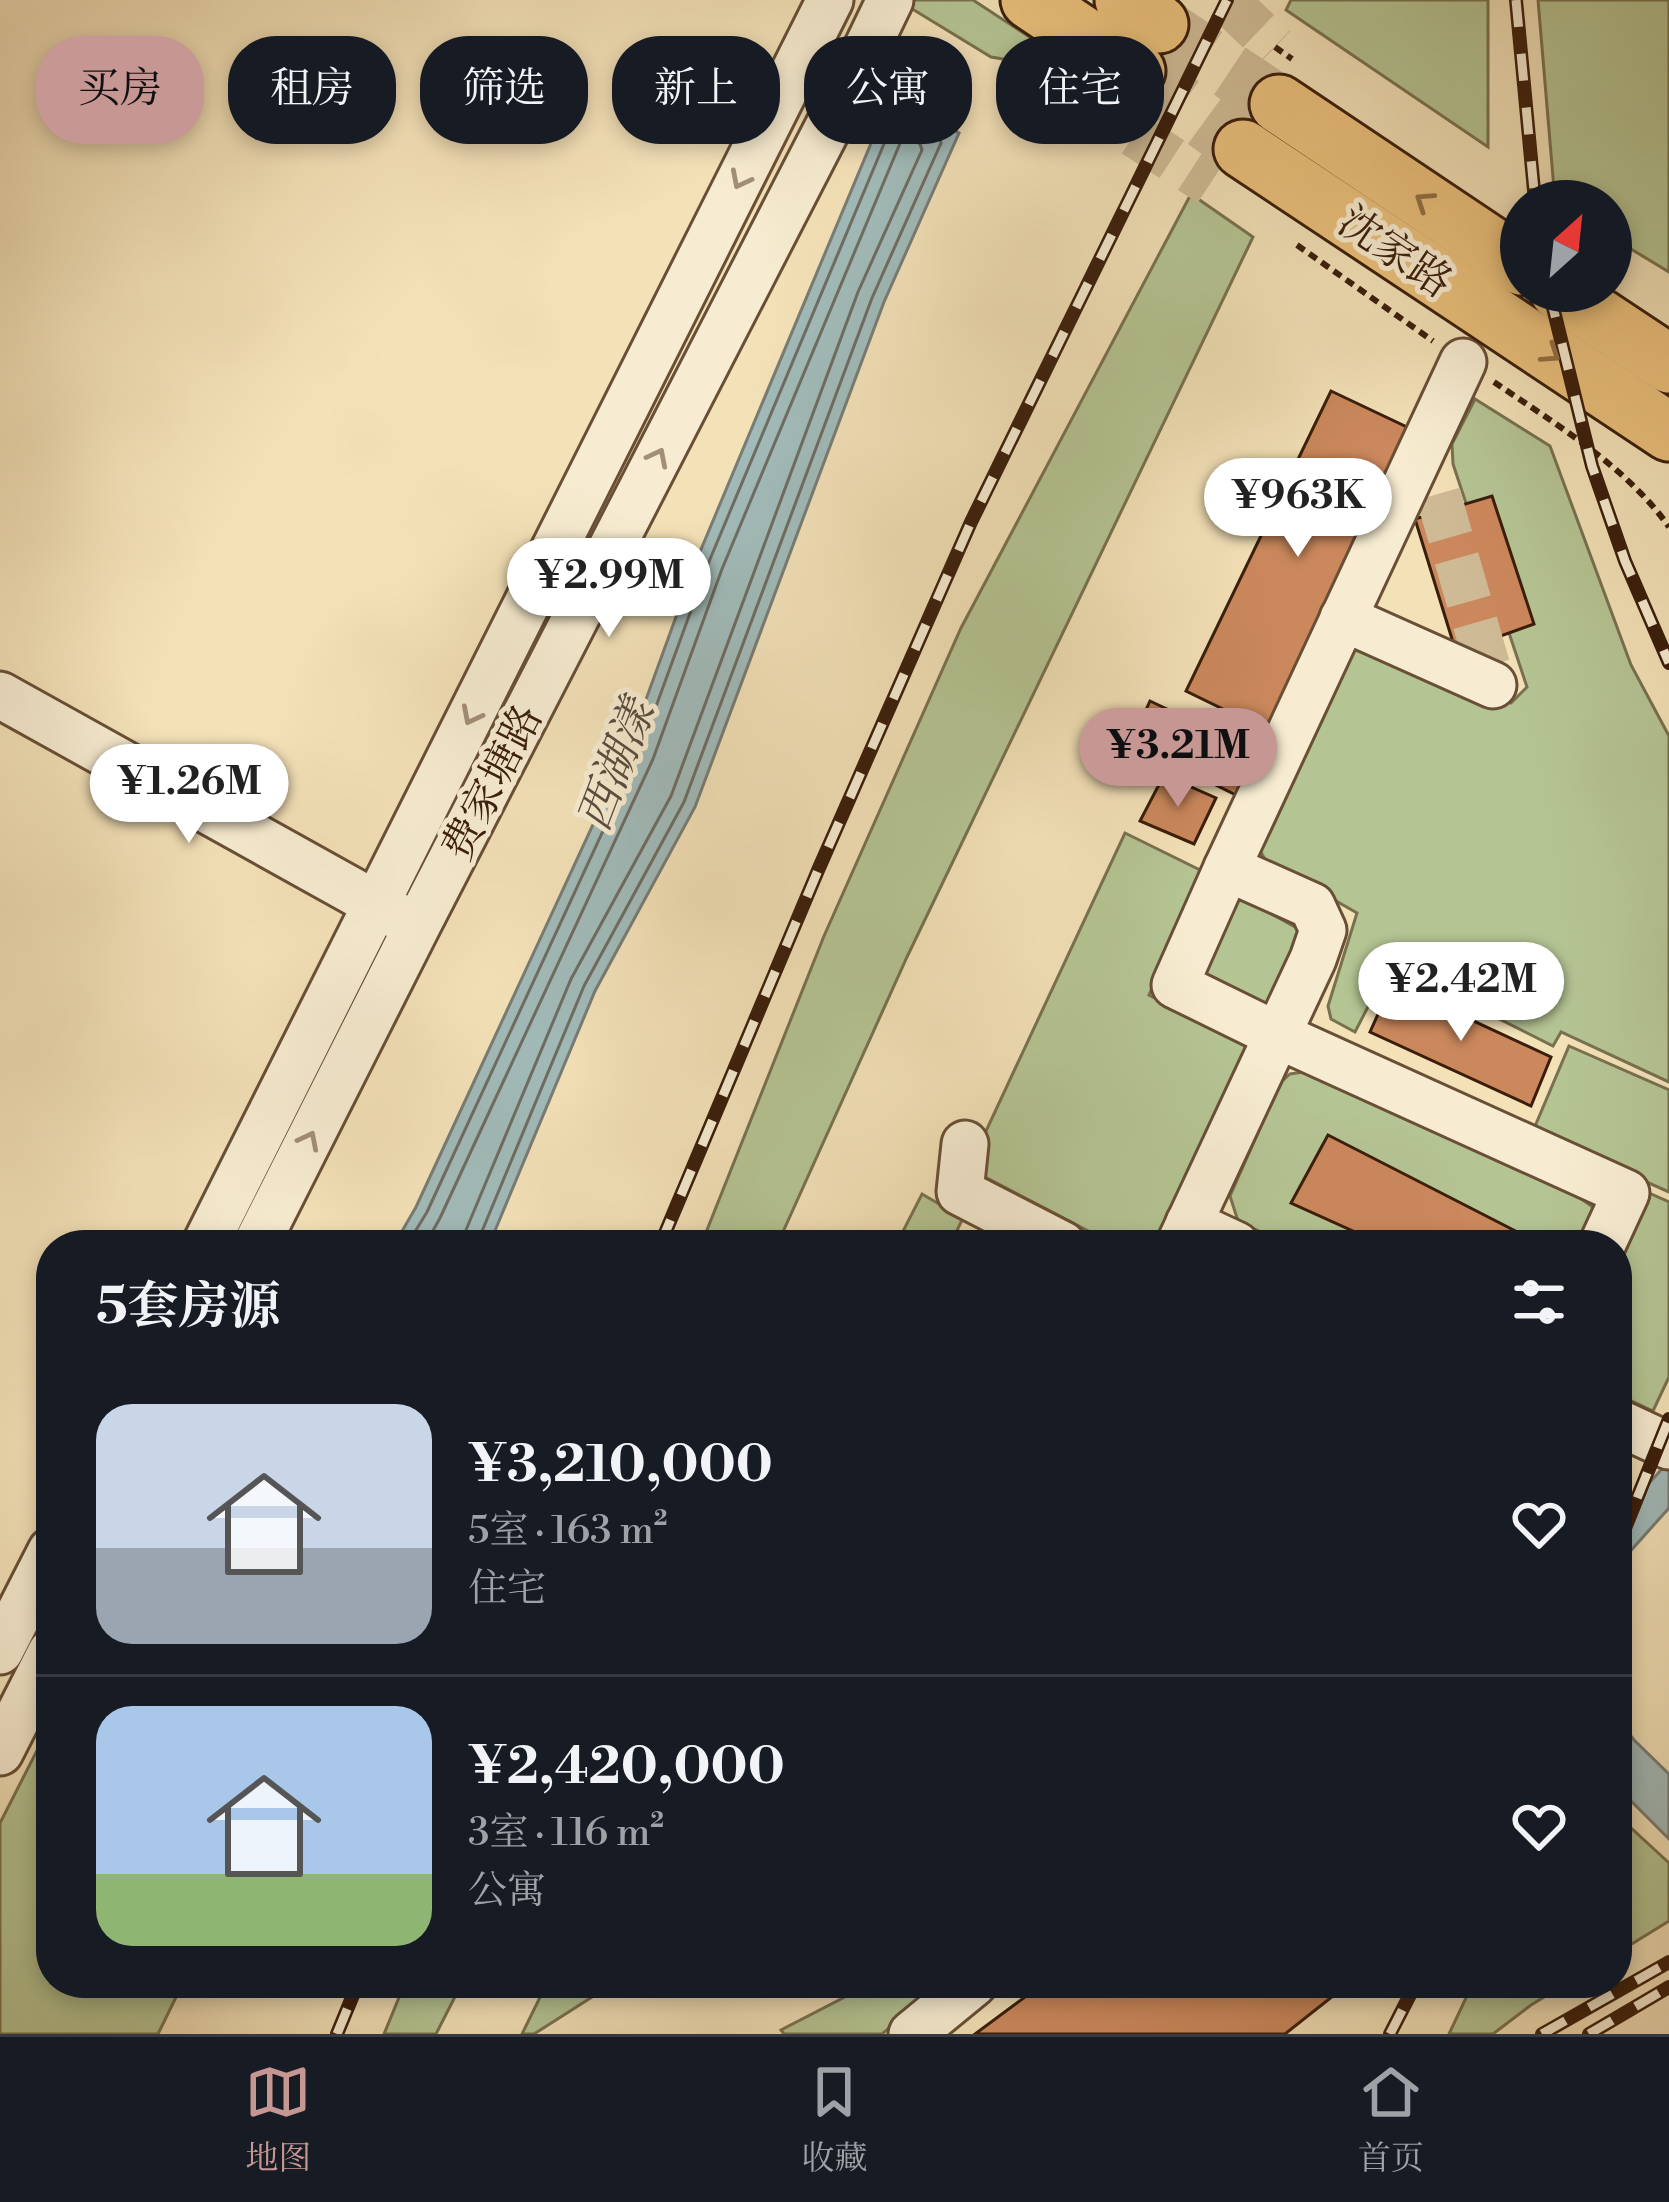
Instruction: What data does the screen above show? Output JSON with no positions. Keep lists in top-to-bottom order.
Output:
{
  "streets": {
    "main road": ["沈家路"],
    "street": ["费家塘路"]
  },
  "water": ["西湖漾"],
  "north": "top right",
  "page": {
    "chip": [
      "买房",
      "租房",
      "筛选",
      "新上",
      "公寓",
      "住宅"
    ],
    "price": [
      "¥963K",
      "¥2.99M",
      "¥3.21M",
      "¥1.26M",
      "¥2.42M"
    ],
    "heading": "5套房源",
    "list": [
      {
        "name": "¥3,210,000",
        "note": "5室 · 163 m² · 住宅"
      },
      {
        "name": "¥2,420,000",
        "note": "3室 · 116 m² · 公寓"
      }
    ],
    "tabs": ["地图", "收藏", "首页"]
  }
}
